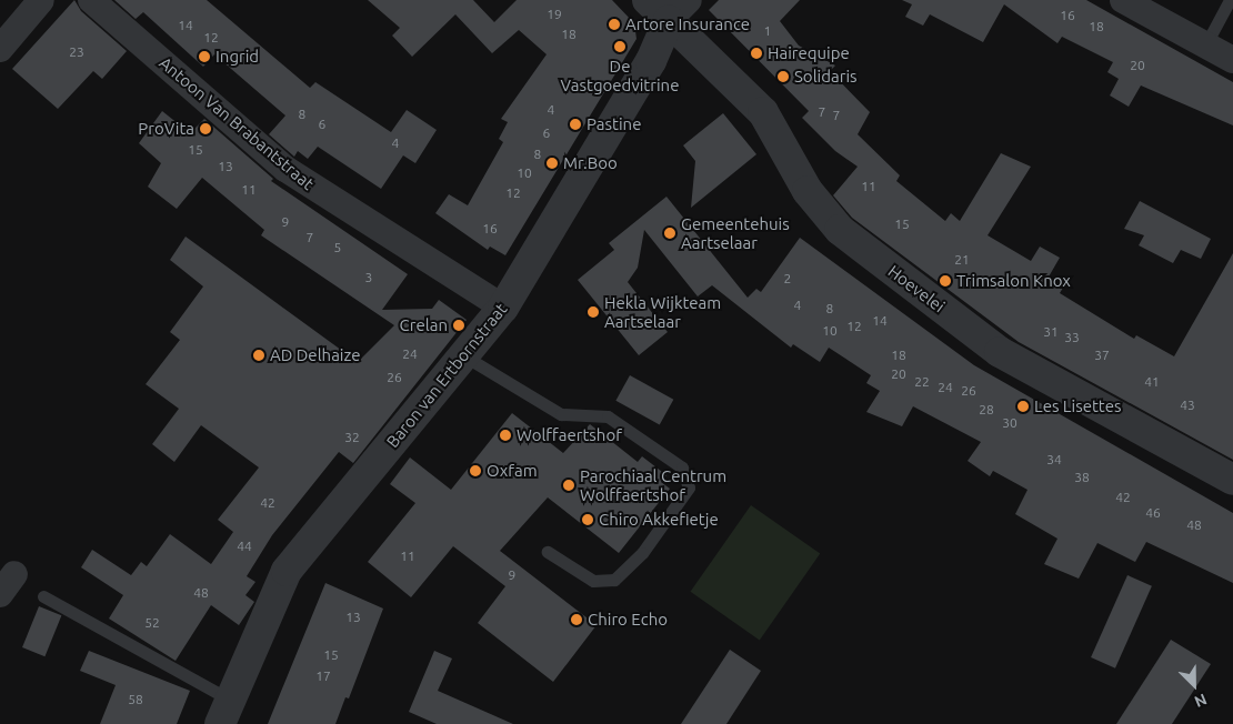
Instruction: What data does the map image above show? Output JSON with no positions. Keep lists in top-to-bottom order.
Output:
{
  "streets": {
    "street": ["Antoon Van Brabantstraat", "Hoevelei", "Baron van Ertbornstraat"]
  },
  "crossings": [
    ["Antoon Van Brabantstraat", "Baron van Ertbornstraat"],
    ["Hoevelei", "Baron van Ertbornstraat"]
  ],
  "places": [
    "Artore Insurance",
    "De Vastgoedvitrine",
    "Hairequipe",
    "Ingrid",
    "Solidaris",
    "Pastine",
    "ProVita",
    "Mr.Boo",
    "Gemeentehuis Aartselaar",
    "Trimsalon Knox",
    "Hekla Wijkteam Aartselaar",
    "Crelan",
    "AD Delhaize",
    "Les Lisettes",
    "Wolffaertshof",
    "Oxfam",
    "Parochiaal Centrum Wolffaertshof",
    "Chiro Akkefietje",
    "Chiro Echo"
  ],
  "house_numbers": [
    "19",
    "16",
    "14",
    "18",
    "1",
    "18",
    "12",
    "23",
    "20",
    "4",
    "7",
    "8",
    "7",
    "6",
    "6",
    "4",
    "15",
    "8",
    "13",
    "10",
    "11",
    "11",
    "12",
    "9",
    "15",
    "16",
    "7",
    "5",
    "21",
    "3",
    "2",
    "4",
    "8",
    "14",
    "12",
    "10",
    "31",
    "33",
    "24",
    "18",
    "37",
    "20",
    "26",
    "22",
    "41",
    "24",
    "26",
    "43",
    "28",
    "30",
    "32",
    "34",
    "38",
    "42",
    "42",
    "46",
    "48",
    "44",
    "11",
    "9",
    "48",
    "13",
    "52",
    "15",
    "17",
    "58"
  ],
  "north": "bottom right"
}
